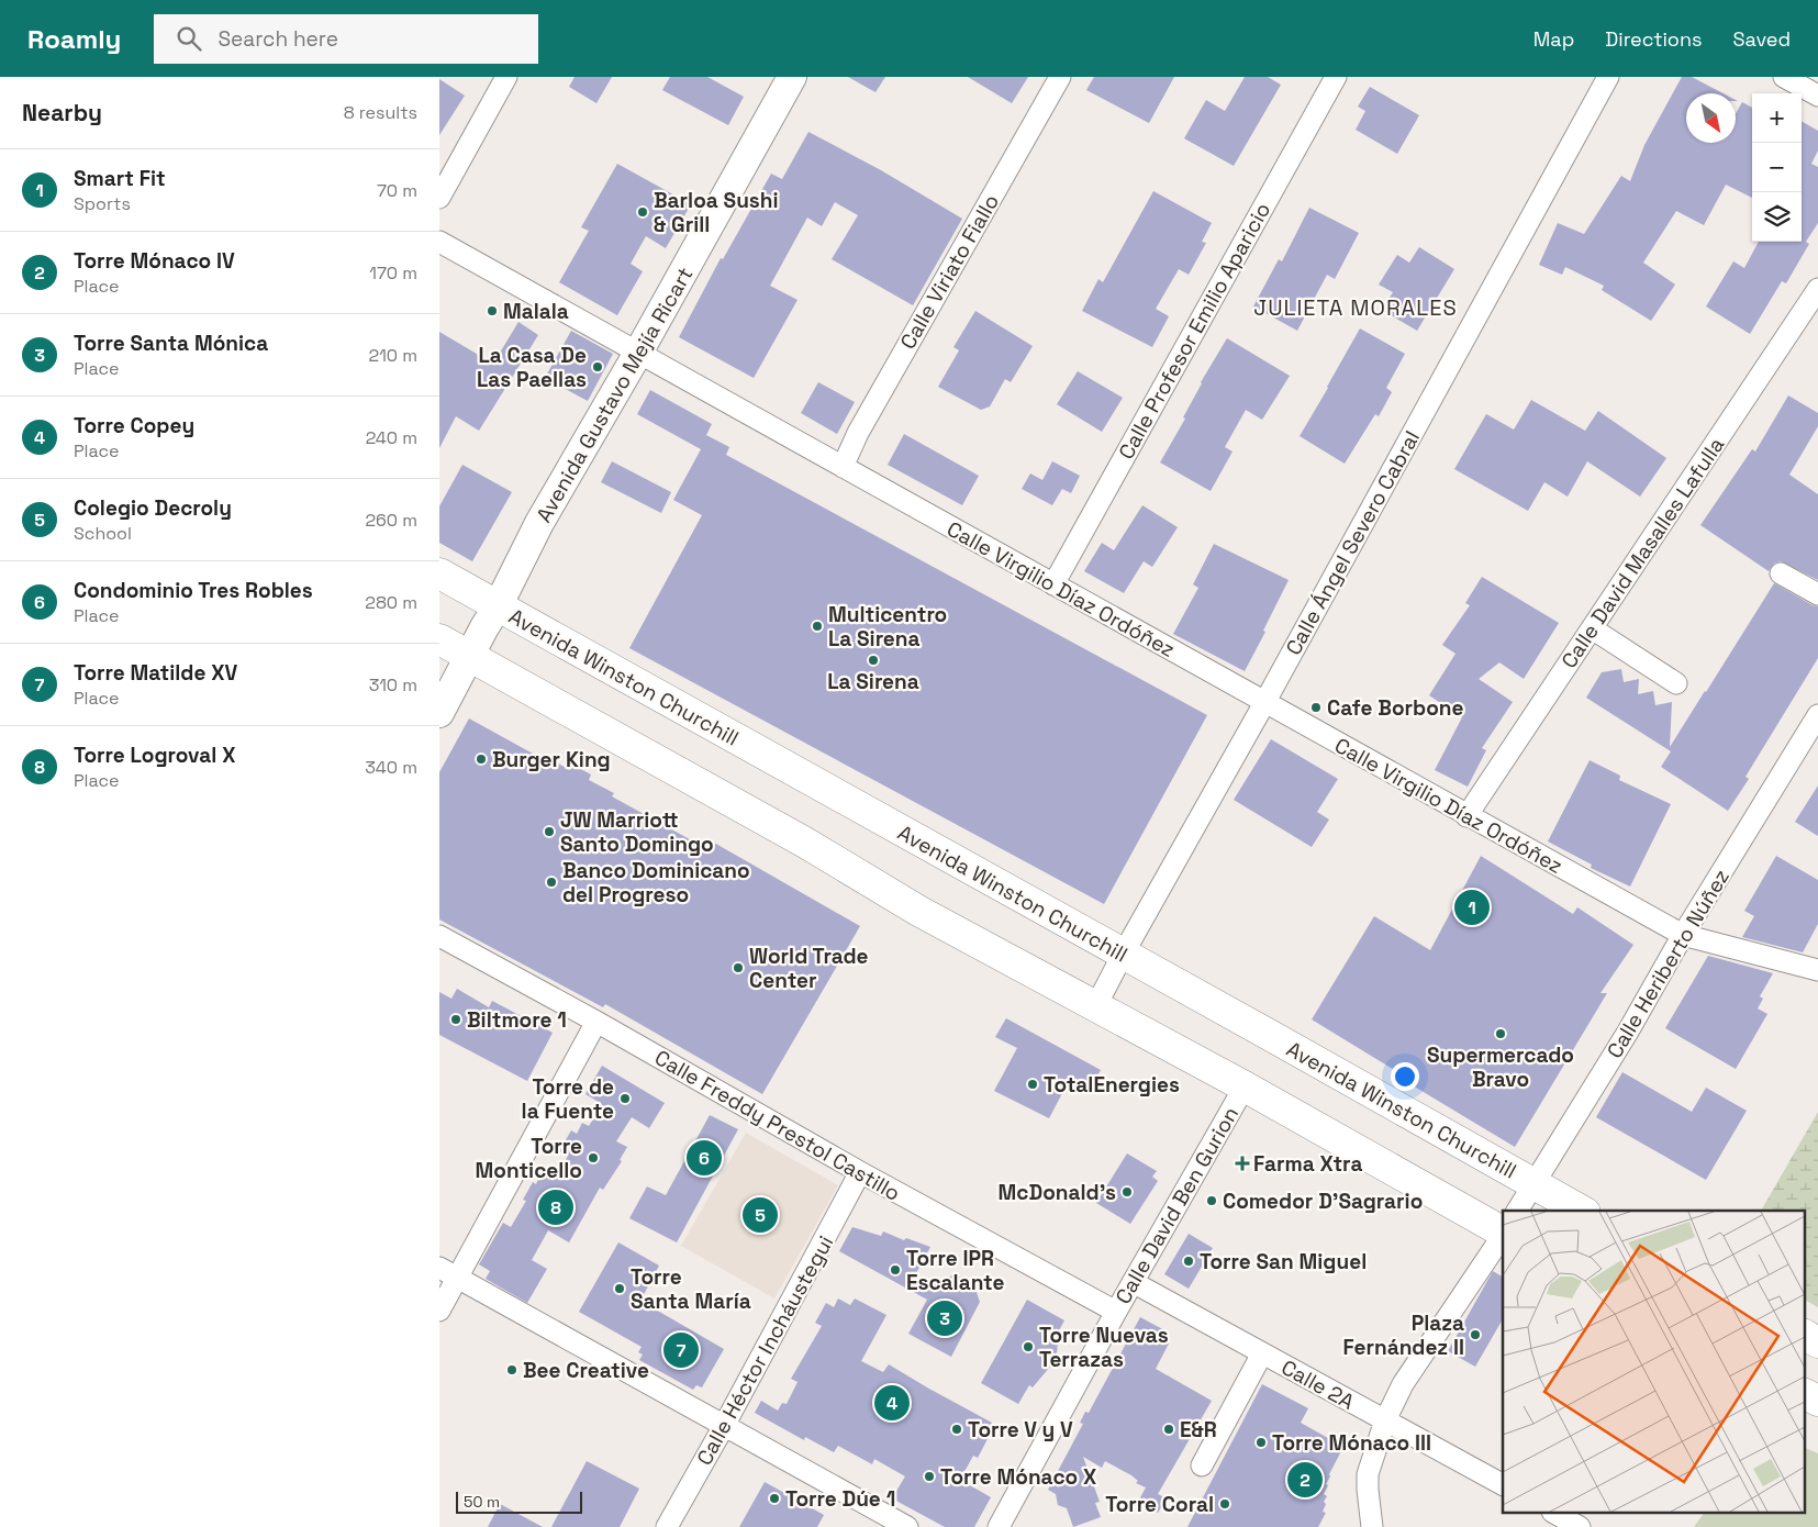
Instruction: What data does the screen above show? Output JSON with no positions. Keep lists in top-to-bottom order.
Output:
{
  "streets": {
    "main road": ["Avenida Winston Churchill"],
    "street": [
      "Calle Viriato Fiallo",
      "Calle Profesor Emilio Aparicio",
      "Avenida Gustavo Mejía Ricart",
      "Calle Ángel Severo Cabral",
      "Calle David Masalles Lafulla",
      "Calle Virgilio Díaz Ordóñez",
      "Calle Heriberto Núñez",
      "Calle Freddy Prestol Castillo",
      "Calle David Ben Gurion",
      "Calle Héctor Incháustegui",
      "Calle 2A"
    ]
  },
  "crossings": [
    ["Calle Viriato Fiallo", "Calle Virgilio Díaz Ordóñez"],
    ["Calle Profesor Emilio Aparicio", "Calle Virgilio Díaz Ordóñez"],
    ["Avenida Gustavo Mejía Ricart", "Calle Virgilio Díaz Ordóñez"],
    ["Avenida Gustavo Mejía Ricart", "Avenida Winston Churchill"],
    ["Calle Ángel Severo Cabral", "Calle Virgilio Díaz Ordóñez"],
    ["Calle Ángel Severo Cabral", "Avenida Winston Churchill"],
    ["Calle David Masalles Lafulla", "Calle Virgilio Díaz Ordóñez"],
    ["Calle Virgilio Díaz Ordóñez", "Calle Heriberto Núñez"],
    ["Avenida Winston Churchill", "Calle Heriberto Núñez"],
    ["Calle Freddy Prestol Castillo", "Calle David Ben Gurion"],
    ["Calle Freddy Prestol Castillo", "Calle Héctor Incháustegui"],
    ["Calle David Ben Gurion", "Calle 2A"]
  ],
  "districts": ["JULIETA MORALES"],
  "places": {
    "other": [
      "Barloa Sushi & Grill",
      "Malala",
      "La Casa De Las Paellas",
      "Multicentro La Sirena",
      "La Sirena",
      "Cafe Borbone",
      "Burger King",
      "JW Marriott Santo Domingo",
      "Banco Dominicano del Progreso",
      "World Trade Center",
      "Biltmore 1",
      "Supermercado Bravo",
      "TotalEnergies",
      "Torre de la Fuente",
      "Torre Monticello",
      "McDonald's",
      "Comedor D'Sagrario",
      "Torre San Miguel",
      "Torre IPR Escalante",
      "Torre Santa María",
      "Plaza Fernández II",
      "Torre Nuevas Terrazas",
      "Bee Creative",
      "Torre V y V",
      "E&R",
      "Torre Mónaco III",
      "Torre Mónaco X",
      "Torre Dúe 1",
      "Torre Coral"
    ],
    "health": ["Farma Xtra"]
  },
  "scale_bar": "50 m",
  "north": "bottom right",
  "page": {
    "header": "Roamly",
    "search": "Search here",
    "nav": ["Map", "Directions", "Saved"],
    "heading": ["Nearby", "8 results"],
    "map_buttons": ["+", "−"],
    "list": [
      {
        "mark": "1",
        "name": "Smart Fit",
        "note": "Sports",
        "value": "70 m"
      },
      {
        "mark": "2",
        "name": "Torre Mónaco IV",
        "note": "Place",
        "value": "170 m"
      },
      {
        "mark": "3",
        "name": "Torre Santa Mónica",
        "note": "Place",
        "value": "210 m"
      },
      {
        "mark": "4",
        "name": "Torre Copey",
        "note": "Place",
        "value": "240 m"
      },
      {
        "mark": "5",
        "name": "Colegio Decroly",
        "note": "School",
        "value": "260 m"
      },
      {
        "mark": "6",
        "name": "Condominio Tres Robles",
        "note": "Place",
        "value": "280 m"
      },
      {
        "mark": "7",
        "name": "Torre Matilde XV",
        "note": "Place",
        "value": "310 m"
      },
      {
        "mark": "8",
        "name": "Torre Logroval X",
        "note": "Place",
        "value": "340 m"
      }
    ],
    "pins": [
      "1",
      "6",
      "8",
      "5",
      "3",
      "7",
      "4",
      "2"
    ],
    "scale": "50 m"
  }
}
